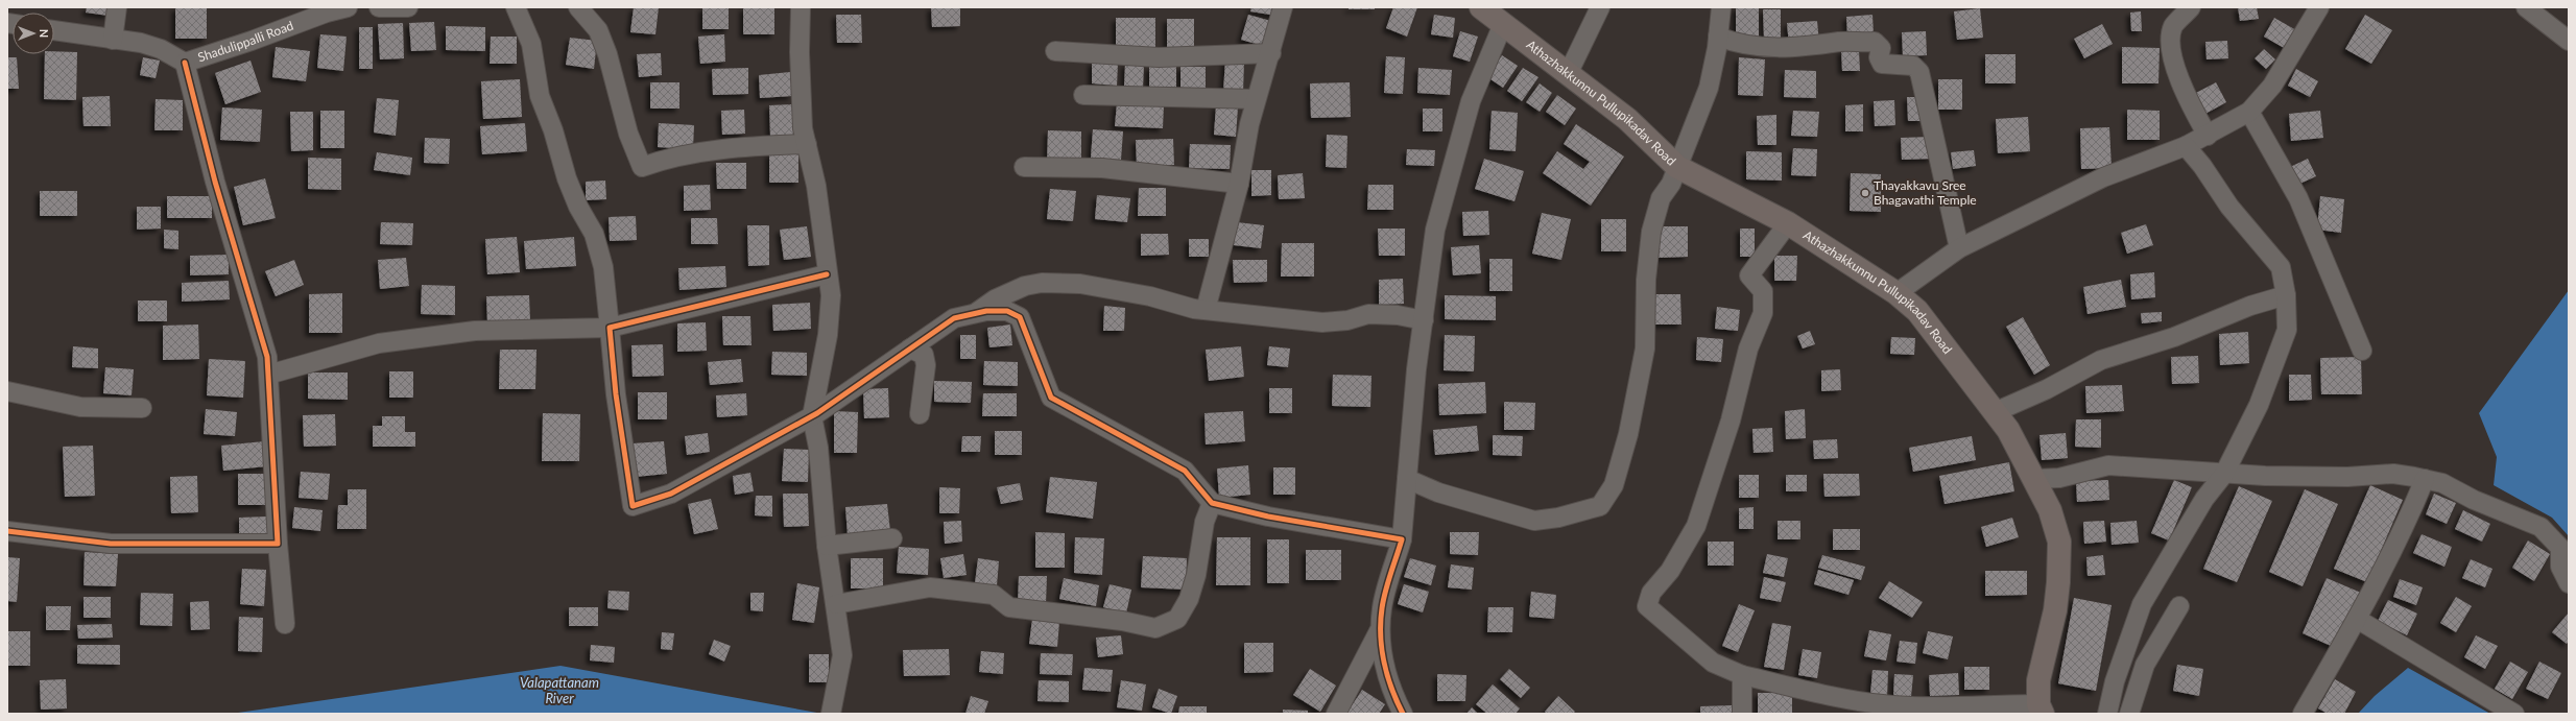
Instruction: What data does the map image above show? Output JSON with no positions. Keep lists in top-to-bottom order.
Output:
{
  "streets": {
    "main road": ["Athazhakkunnu Pullupikadav Road"],
    "street": ["Shadulippalli Road"]
  },
  "water": ["Valapattanam River"],
  "places": ["Thayakkavu Sree Bhagavathi Temple"],
  "north": "right"
}
